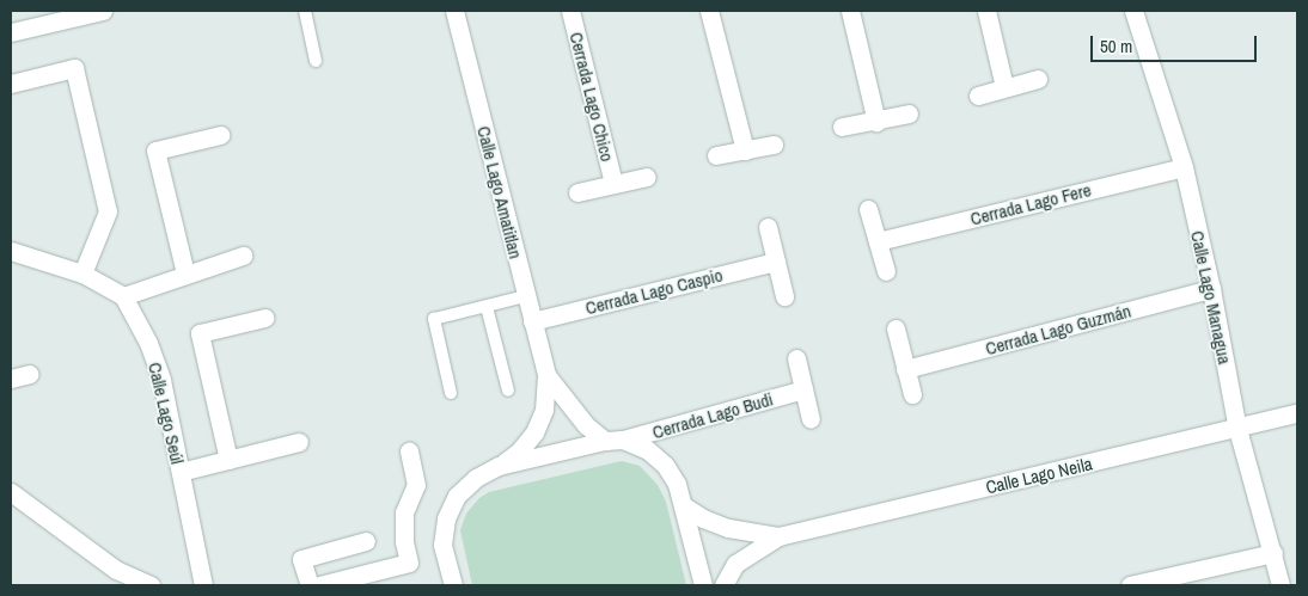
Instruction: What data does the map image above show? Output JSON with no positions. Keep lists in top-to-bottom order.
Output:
{
  "streets": {
    "street": [
      "Cerrada Lago Chico",
      "Calle Lago Amatitlan",
      "Cerrada Lago Fere",
      "Cerrada Lago Caspio",
      "Calle Lago Managua",
      "Cerrada Lago Guzmán",
      "Calle Lago Seúl",
      "Cerrada Lago Budi",
      "Calle Lago Neila"
    ]
  },
  "crossings": [
    ["Calle Lago Amatitlan", "Cerrada Lago Caspio"],
    ["Cerrada Lago Fere", "Calle Lago Managua"],
    ["Calle Lago Managua", "Cerrada Lago Guzmán"],
    ["Calle Lago Managua", "Calle Lago Neila"]
  ],
  "scale_bar": "50 m"
}
